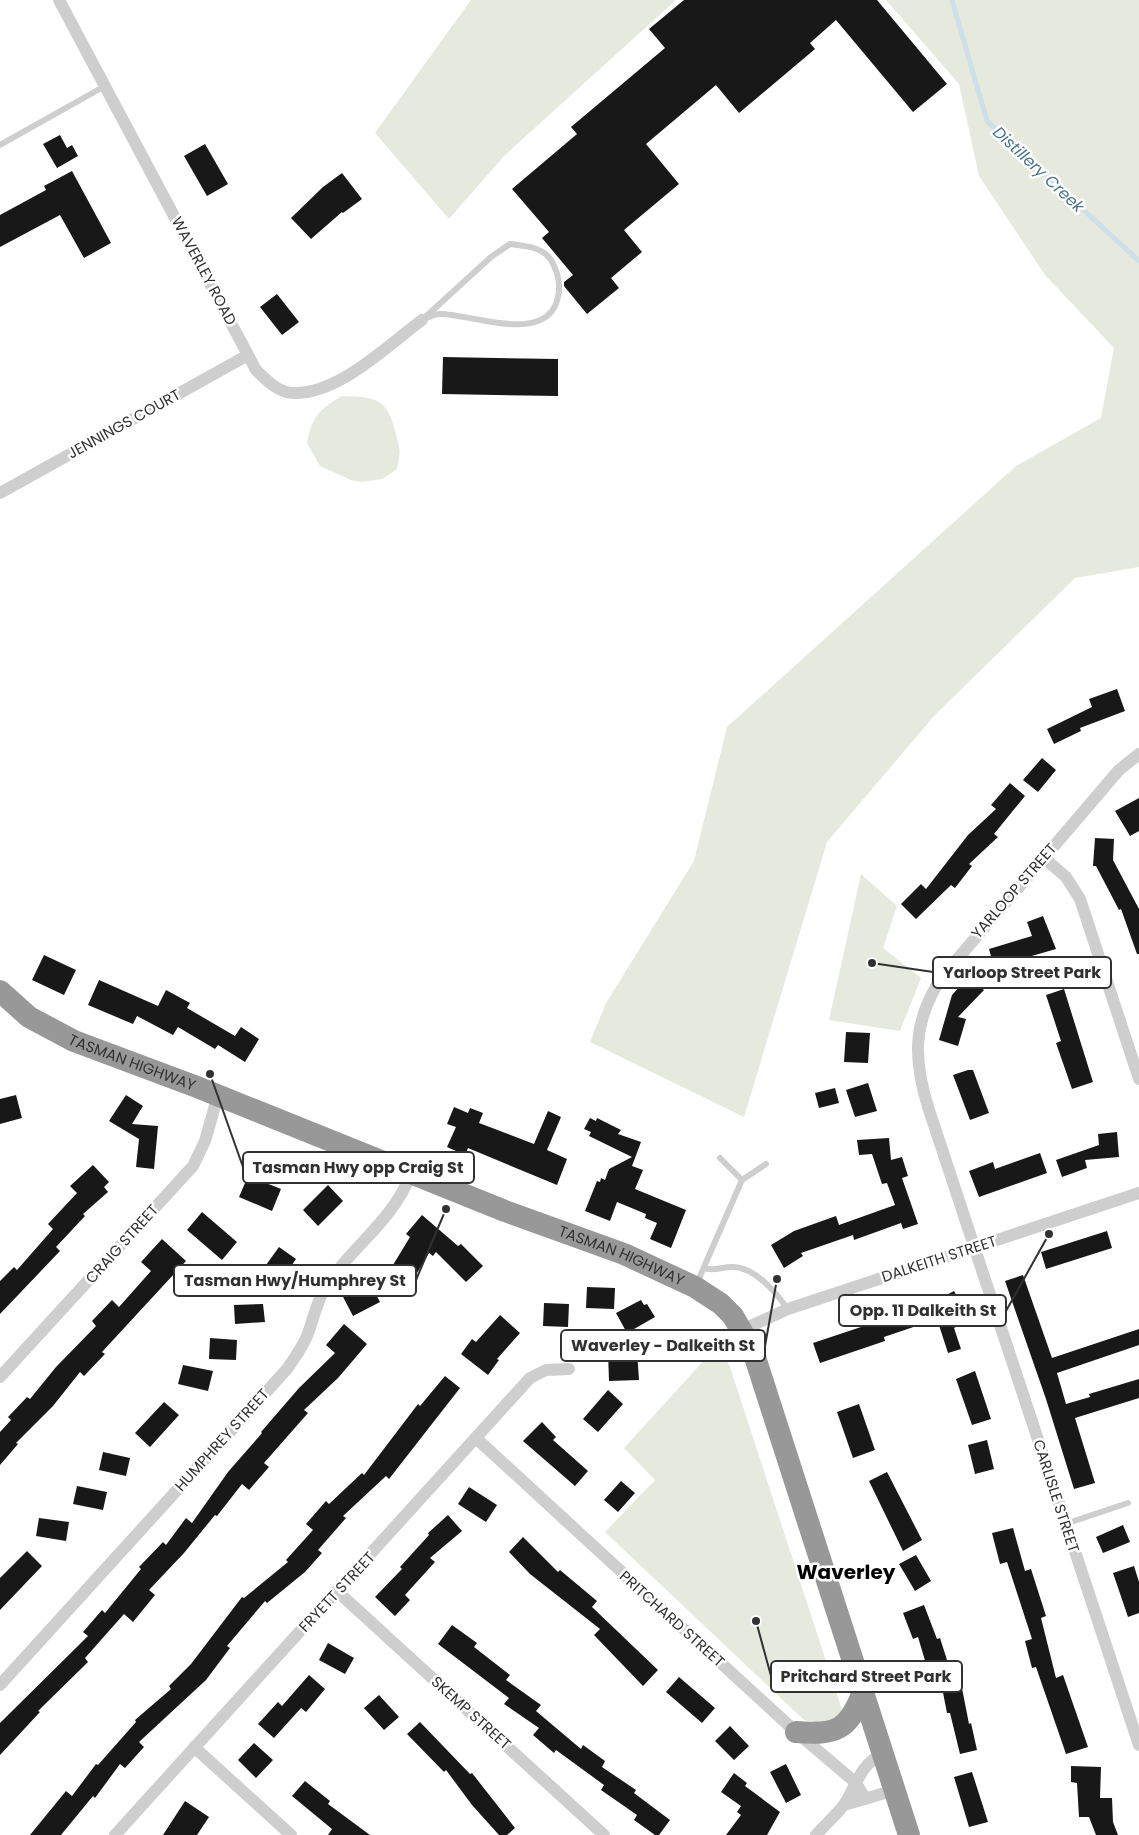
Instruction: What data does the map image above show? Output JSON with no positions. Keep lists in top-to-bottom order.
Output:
{
  "streets": {
    "highway": ["TASMAN HIGHWAY"],
    "street": [
      "WAVERLEY ROAD",
      "JENNINGS COURT",
      "YARLOOP STREET",
      "CRAIG STREET",
      "DALKEITH STREET",
      "HUMPHREY STREET",
      "CARLISLE STREET",
      "FRYETT STREET",
      "PRITCHARD STREET",
      "SKEMP STREET"
    ]
  },
  "crossings": [
    ["WAVERLEY ROAD", "JENNINGS COURT"],
    ["YARLOOP STREET", "DALKEITH STREET"],
    ["YARLOOP STREET", "CARLISLE STREET"],
    ["TASMAN HIGHWAY", "CRAIG STREET"],
    ["TASMAN HIGHWAY", "DALKEITH STREET"],
    ["TASMAN HIGHWAY", "HUMPHREY STREET"],
    ["DALKEITH STREET", "CARLISLE STREET"],
    ["FRYETT STREET", "PRITCHARD STREET"],
    ["FRYETT STREET", "SKEMP STREET"]
  ],
  "districts": ["Waverley"],
  "water": ["Distillery Creek"],
  "places": [
    "Yarloop Street Park",
    "Tasman Hwy opp Craig St",
    "Tasman Hwy/Humphrey St",
    "Opp. 11 Dalkeith St",
    "Waverley - Dalkeith St",
    "Pritchard Street Park"
  ]
}
